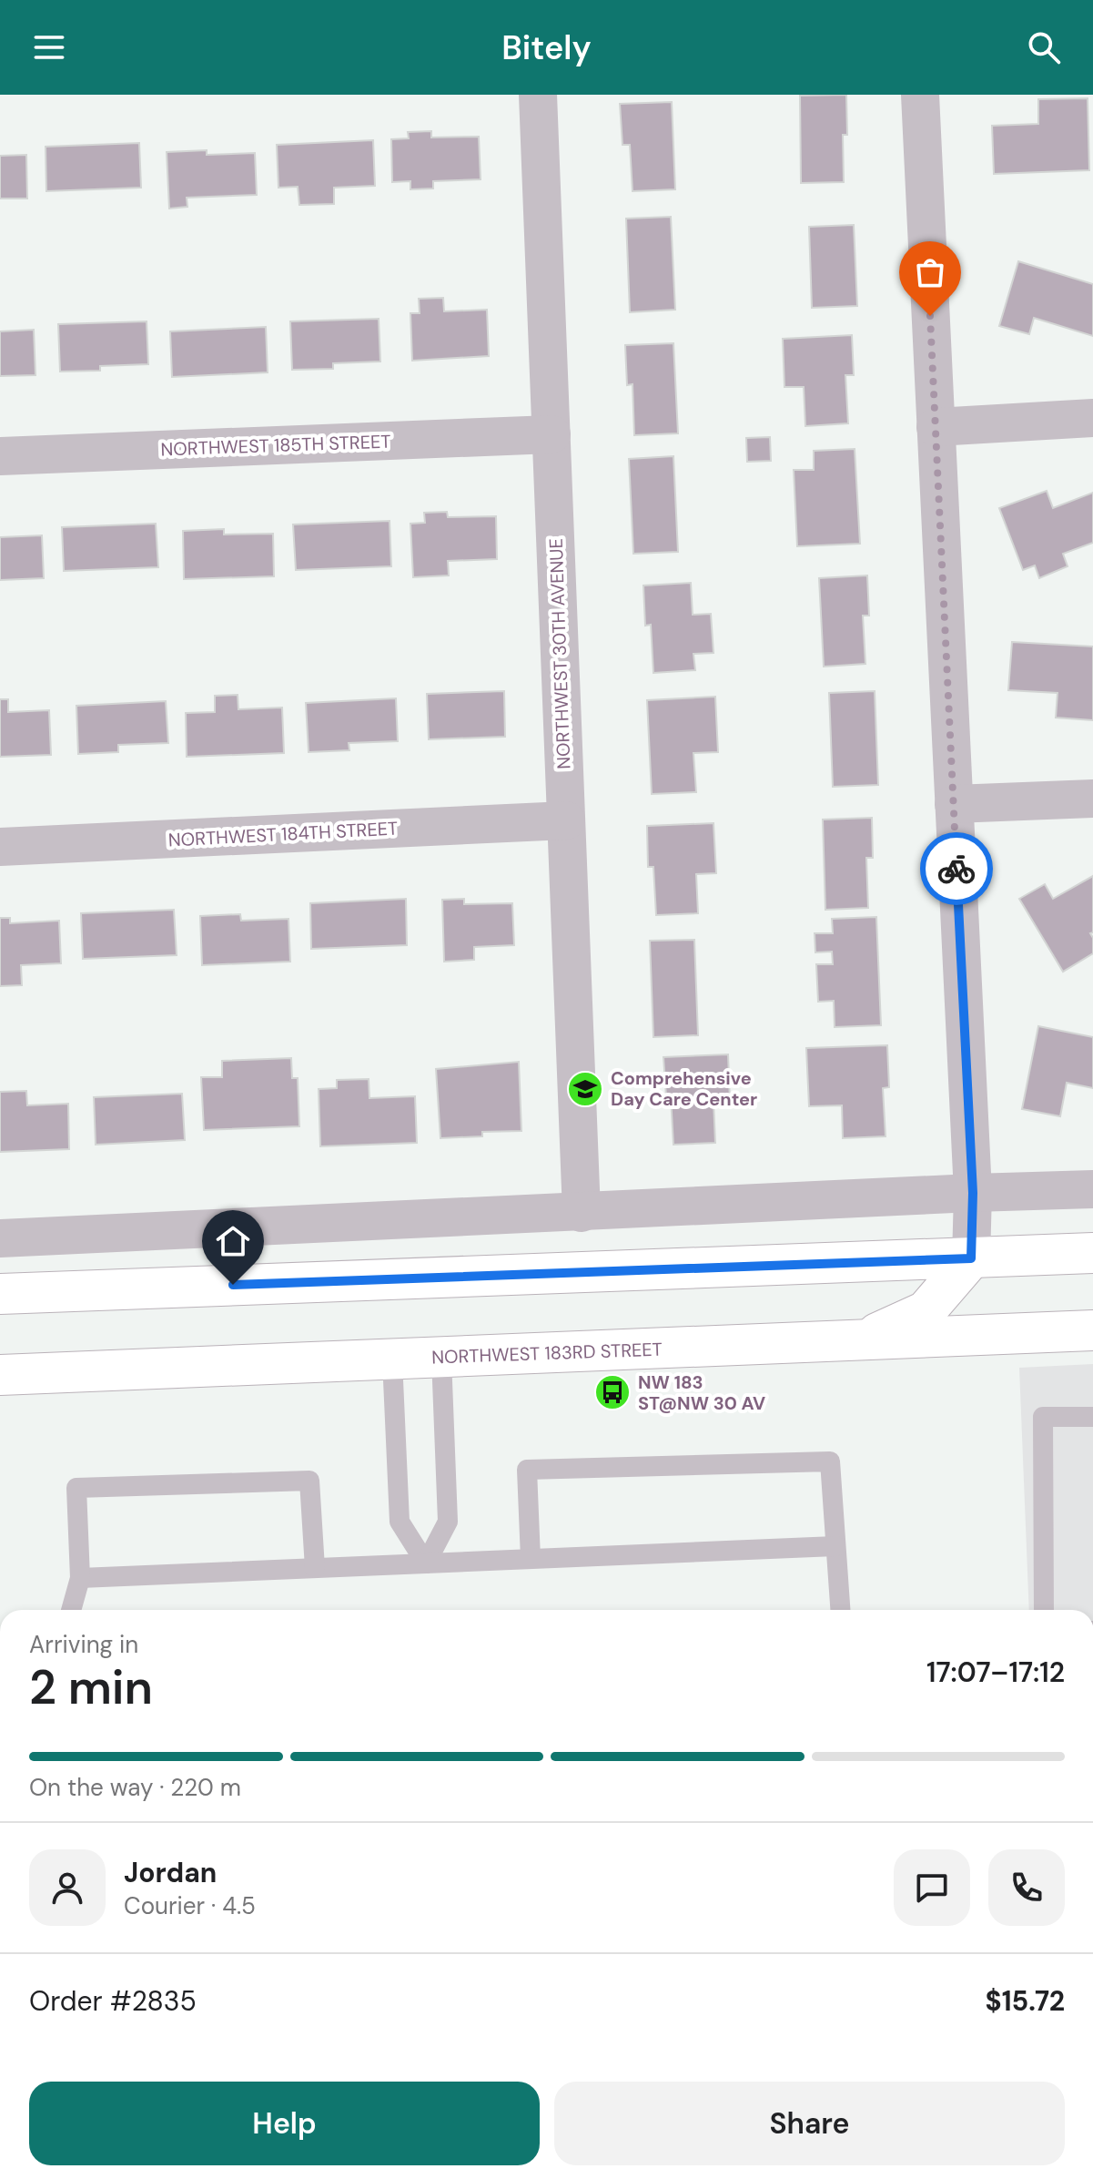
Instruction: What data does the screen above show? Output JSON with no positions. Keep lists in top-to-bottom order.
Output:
{
  "streets": {
    "main road": ["NORTHWEST 183RD STREET"],
    "street": ["NORTHWEST 185TH STREET", "NORTHWEST 30TH AVENUE", "NORTHWEST 184TH STREET"]
  },
  "crossings": [
    ["NORTHWEST 185TH STREET", "NORTHWEST 30TH AVENUE"],
    ["NORTHWEST 30TH AVENUE", "NORTHWEST 184TH STREET"]
  ],
  "places": {
    "school or university": ["Comprehensive Day Care Center"],
    "bus stop": ["NW 183 ST@NW 30 AV"]
  },
  "page": {
    "header": "Bitely",
    "heading": ["2 min", "Arriving in", "17:07–17:12"],
    "panel": [
      "Jordan",
      "Courier · 4.5",
      "Order #2835",
      "$15.72"
    ],
    "bar": "On the way · 220 m",
    "buttons": ["Help", "Share"]
  }
}
